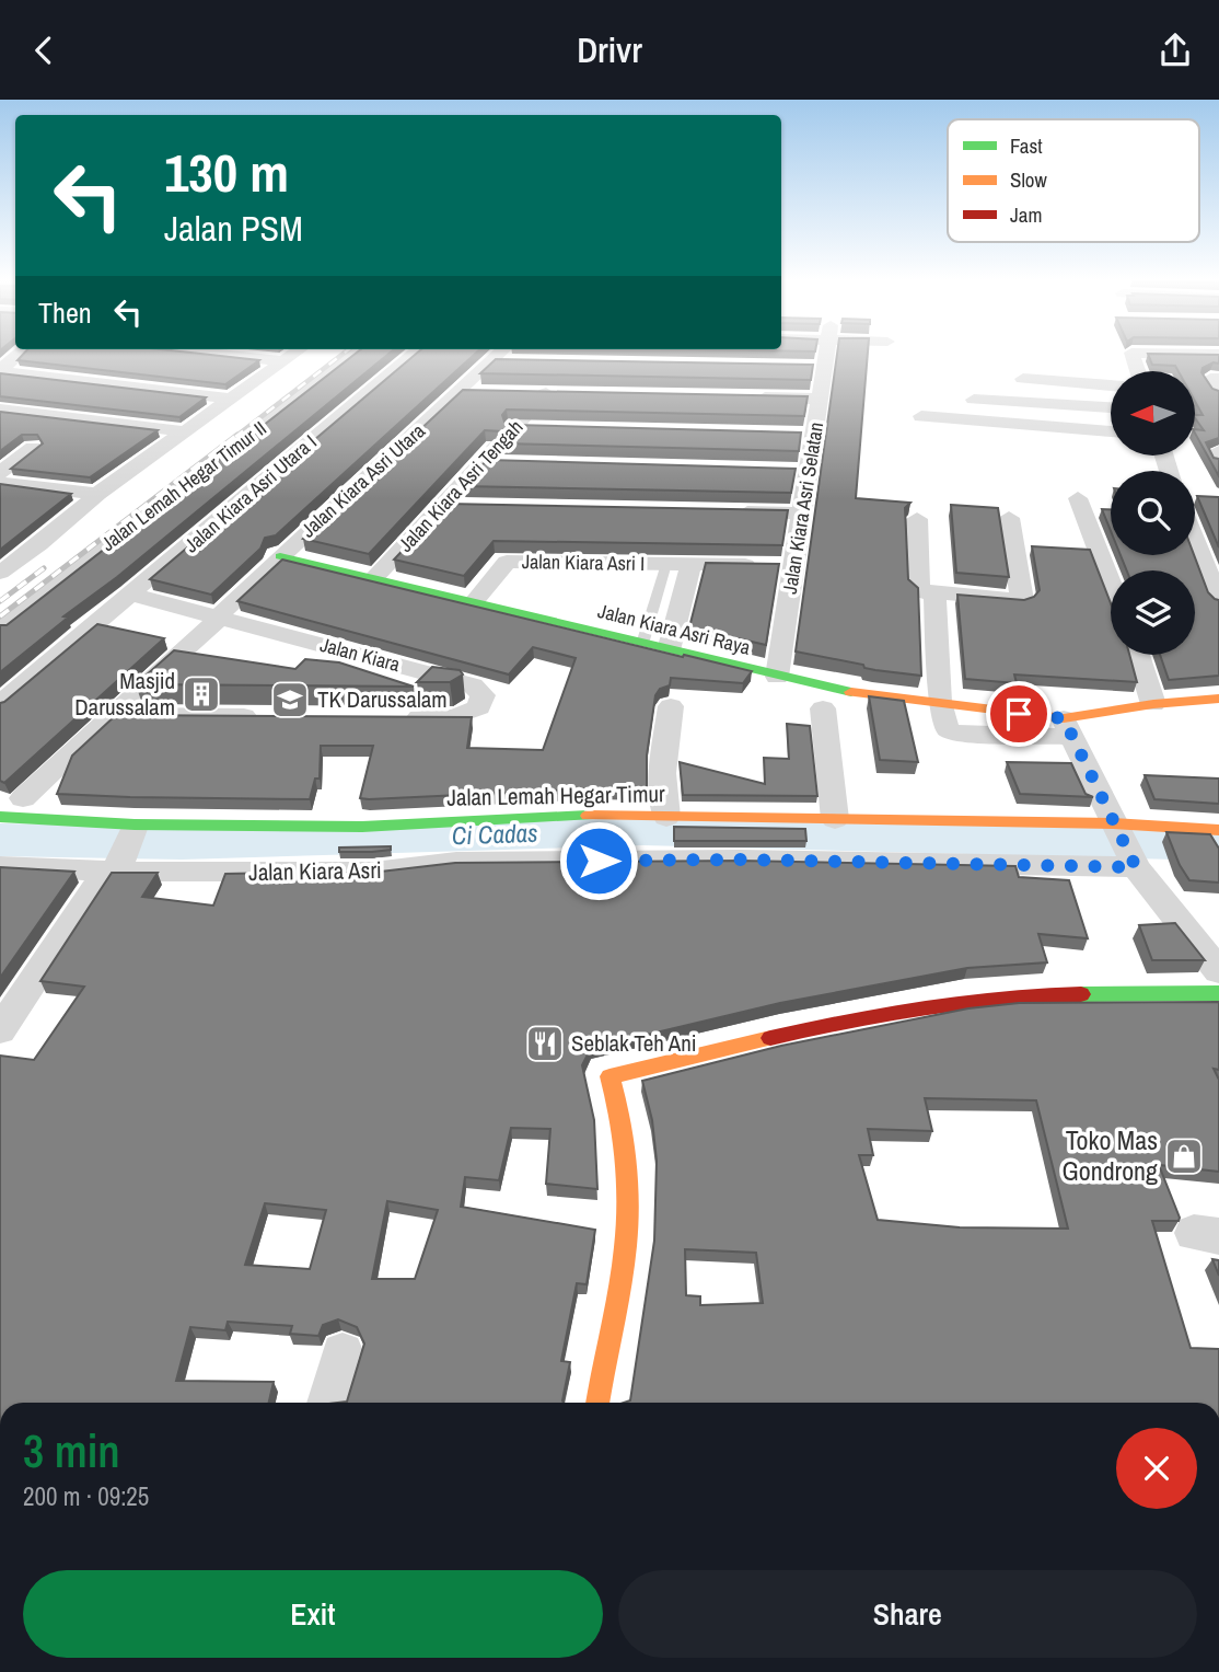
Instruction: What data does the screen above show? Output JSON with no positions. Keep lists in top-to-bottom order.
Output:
{
  "streets": {
    "street": [
      "Jalan Kiara Asri Utara",
      "Jalan Lemah Hegar Timur II",
      "Jalan Kiara Asri Tengah",
      "Jalan Kiara Asri Utara I",
      "Jalan Kiara Asri Selatan",
      "Jalan Kiara Asri I",
      "Jalan Kiara Asri Raya",
      "Jalan Kiara",
      "Jalan Lemah Hegar Timur",
      "Jalan Kiara Asri"
    ]
  },
  "crossings": [
    ["Jalan Kiara Asri Utara", "Jalan Kiara Asri Raya"],
    ["Jalan Kiara Asri Utara", "Jalan Kiara"],
    ["Jalan Kiara Asri Tengah", "Jalan Kiara Asri Raya"],
    ["Jalan Kiara Asri Selatan", "Jalan Kiara Asri I"],
    ["Jalan Kiara Asri Selatan", "Jalan Kiara Asri Raya"],
    ["Jalan Kiara Asri I", "Jalan Kiara Asri Raya"],
    ["Jalan Lemah Hegar Timur", "Jalan Kiara Asri"]
  ],
  "water": ["Ci Cadas"],
  "places": {
    "building": ["Masjid Darussalam"],
    "school or university": ["TK Darussalam"],
    "restaurant": ["Seblak Teh Ani"],
    "shop": ["Toko Mas Gondrong"]
  },
  "legend": ["Fast", "Slow", "Jam"],
  "north": "left",
  "page": {
    "header": "Drivr",
    "turn": ["130 m", "Jalan PSM"],
    "then": "Then",
    "heading": ["3 min", "200 m · 09:25"],
    "buttons": ["Exit", "Share"]
  }
}
